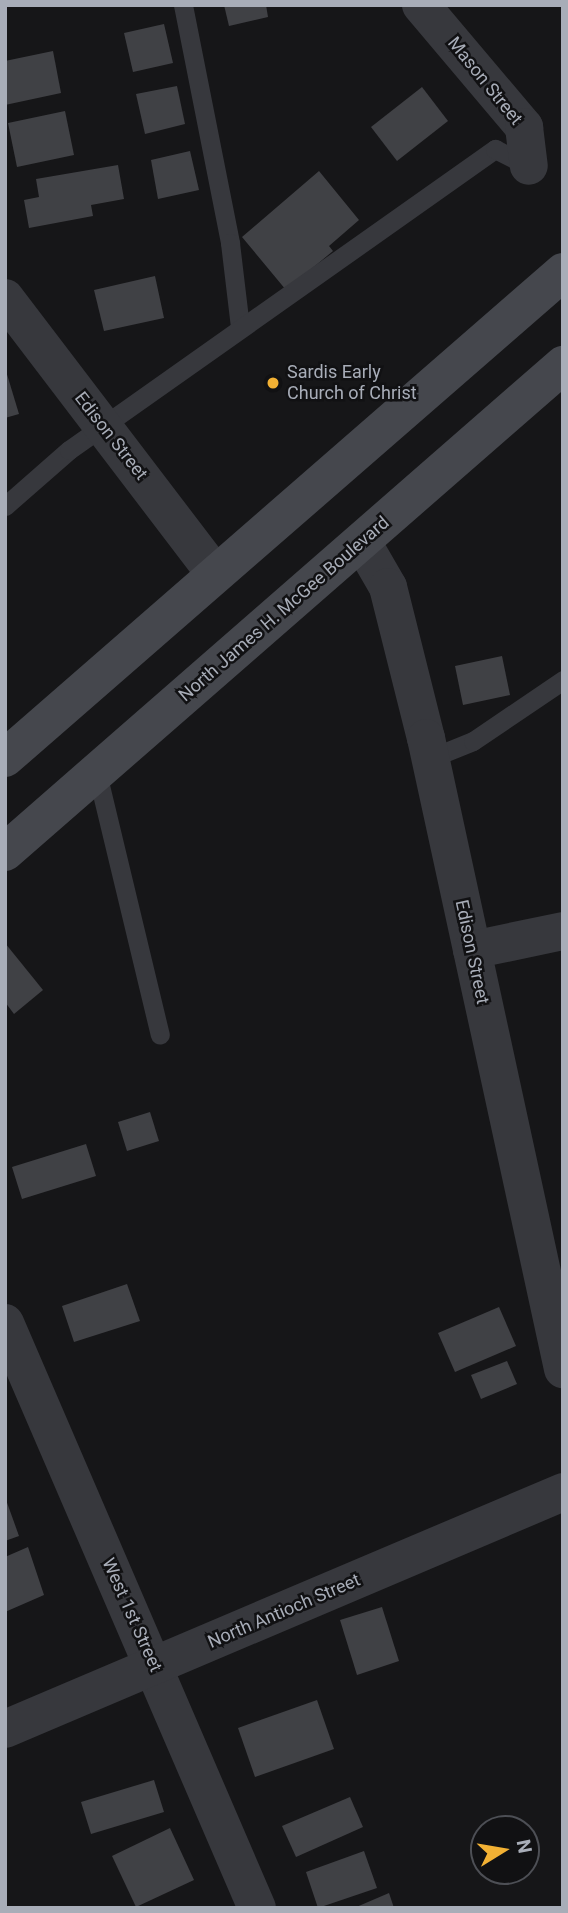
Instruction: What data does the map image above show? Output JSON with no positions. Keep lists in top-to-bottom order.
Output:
{
  "streets": {
    "main road": ["North James H. McGee Boulevard"],
    "street": [
      "Mason Street",
      "Edison Street",
      "North Antioch Street",
      "West 1st Street"
    ]
  },
  "crossings": [
    ["Edison Street", "North James H. McGee Boulevard"],
    ["North Antioch Street", "West 1st Street"]
  ],
  "places": ["Sardis Early Church of Christ"],
  "north": "right"
}
